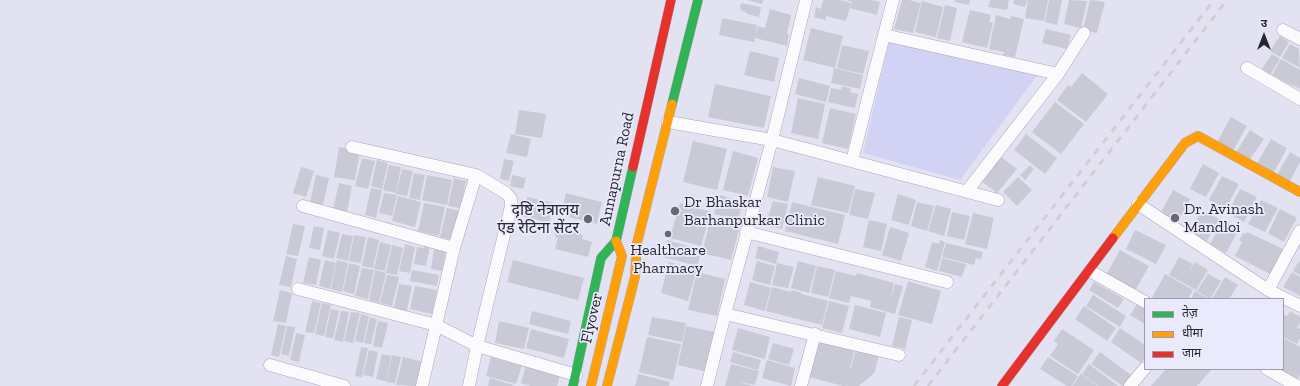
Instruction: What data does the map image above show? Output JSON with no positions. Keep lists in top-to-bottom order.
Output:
{
  "streets": {
    "street": ["Annapurna Road", "Flyover"]
  },
  "places": [
    "Dr Bhaskar Barhanpurkar Clinic",
    "Dr. Avinash Mandloi",
    "दृष्टि नेत्रालय एंड रेटिना सेंटर",
    "Healthcare Pharmacy"
  ],
  "legend": ["तेज़", "धीमा", "जाम"],
  "north": "top"
}
